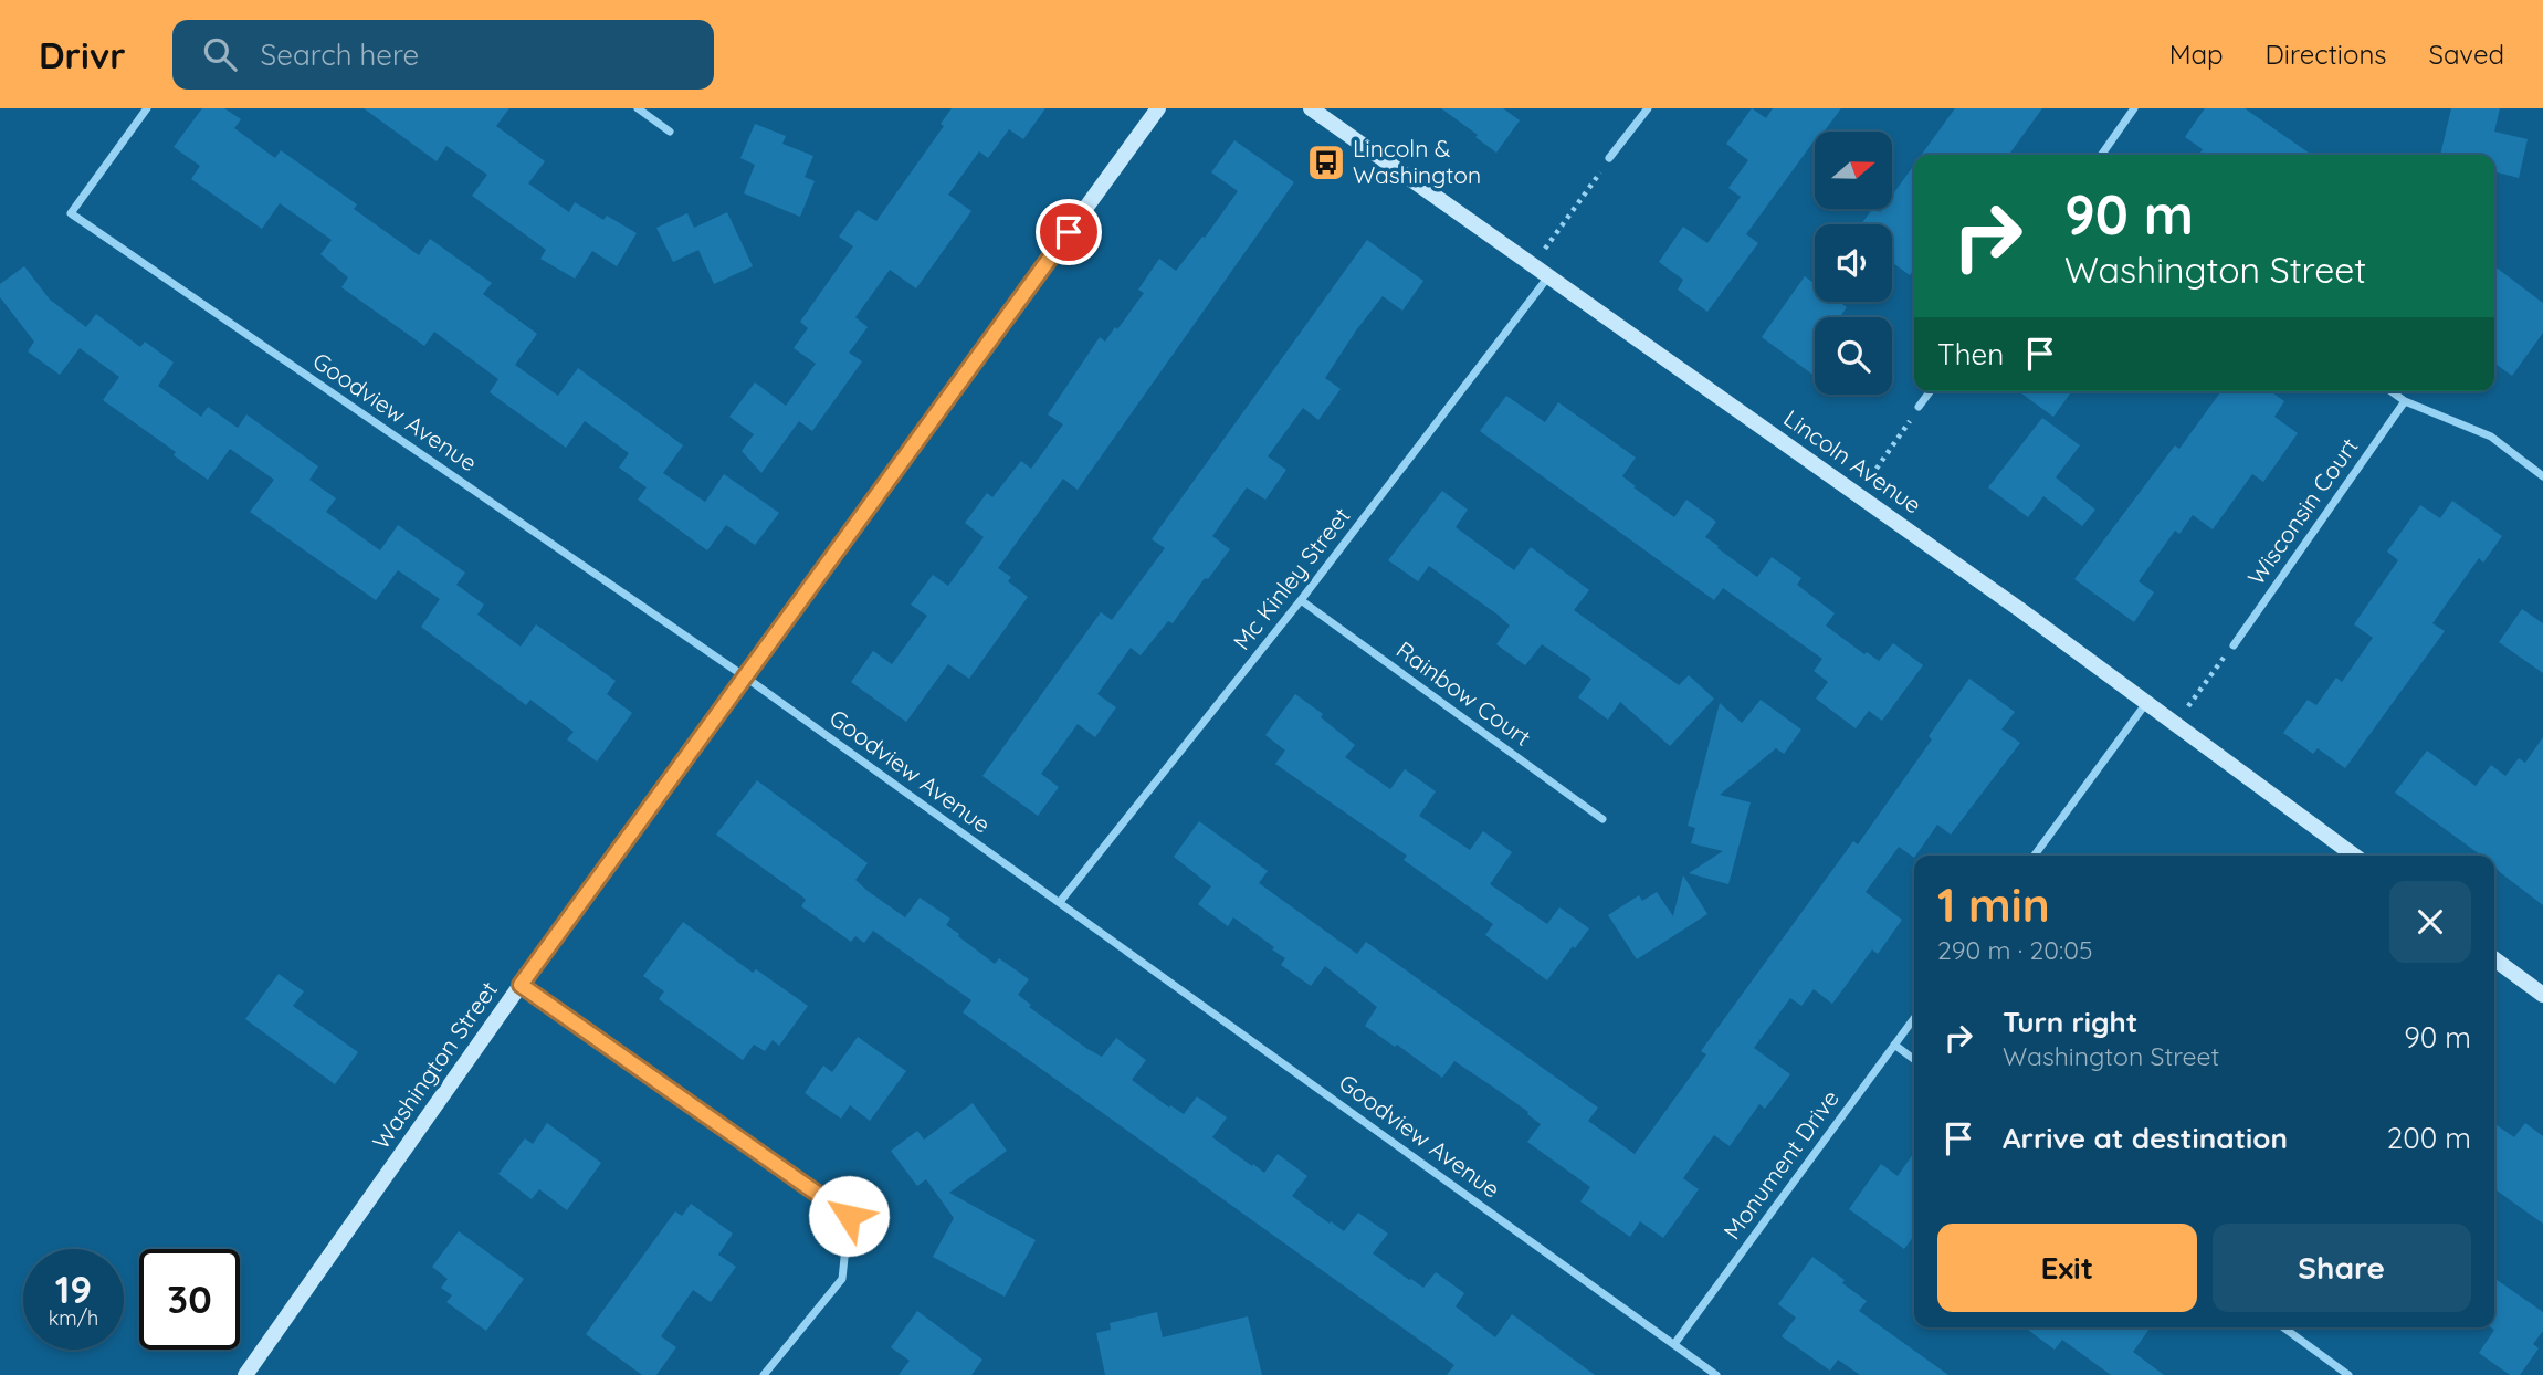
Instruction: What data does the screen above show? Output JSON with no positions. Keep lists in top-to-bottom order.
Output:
{
  "streets": {
    "street": [
      "Goodview Avenue",
      "Lincoln Avenue",
      "Wisconsin Court",
      "Mc Kinley Street",
      "Rainbow Court",
      "Washington Street",
      "Monument Drive"
    ]
  },
  "crossings": [
    ["Goodview Avenue", "Mc Kinley Street"],
    ["Goodview Avenue", "Washington Street"],
    ["Goodview Avenue", "Monument Drive"],
    ["Lincoln Avenue", "Mc Kinley Street"],
    ["Mc Kinley Street", "Rainbow Court"]
  ],
  "places": {
    "bus stop": ["Lincoln & Washington"]
  },
  "north": "right",
  "page": {
    "header": "Drivr",
    "search": "Search here",
    "nav": ["Map", "Directions", "Saved"],
    "turn": ["90 m", "Washington Street"],
    "then": "Then",
    "heading": ["1 min", "290 m · 20:05"],
    "list": [
      {
        "name": "Turn right",
        "note": "Washington Street",
        "value": "90 m"
      },
      {
        "name": "Arrive at destination",
        "value": "200 m"
      }
    ],
    "buttons": ["Exit", "Share"],
    "speed": "19 km/h",
    "limit": "30"
  }
}
